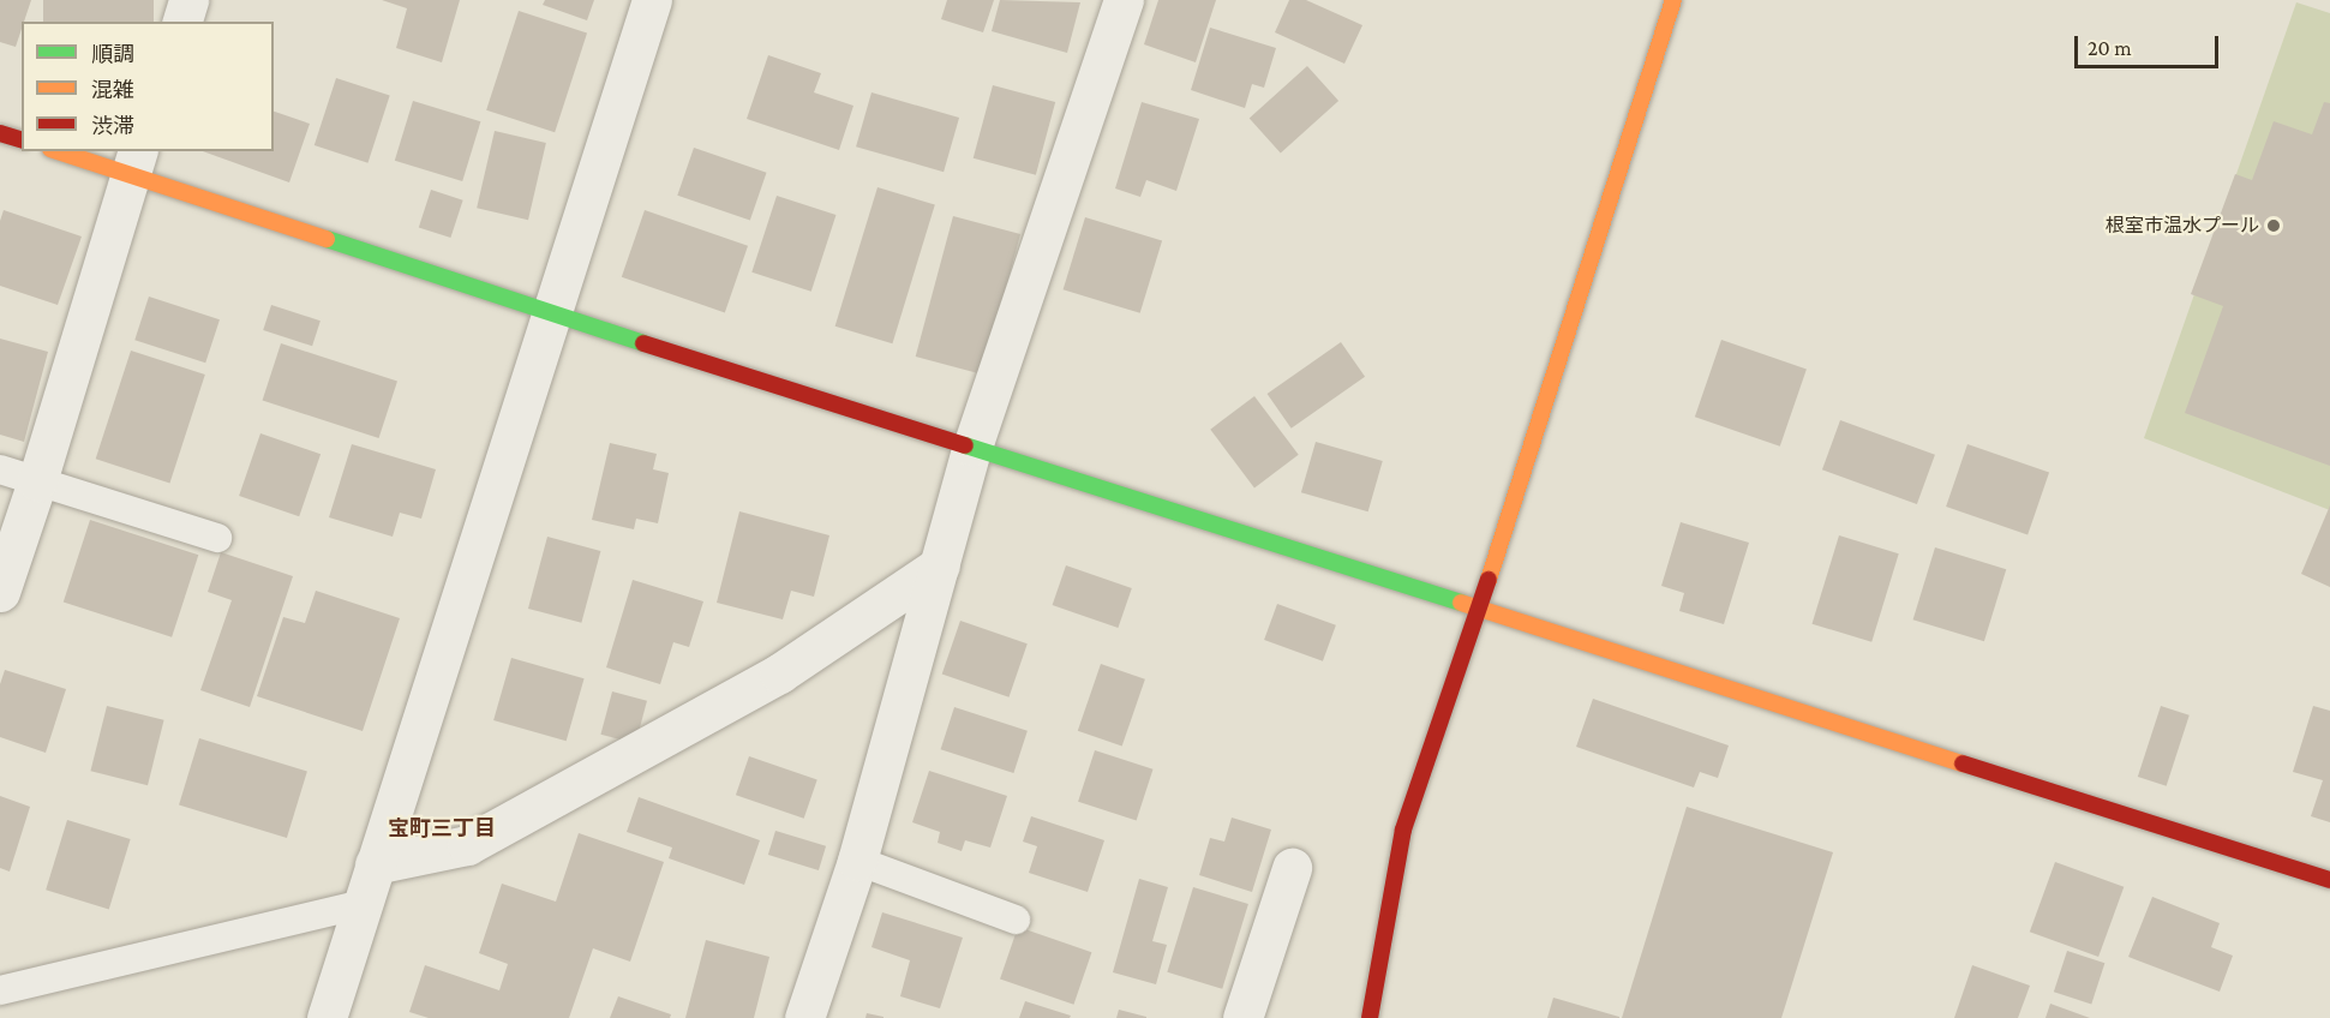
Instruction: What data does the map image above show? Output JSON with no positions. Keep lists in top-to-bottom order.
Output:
{
  "districts": ["宝町三丁目"],
  "places": ["根室市温水プール"],
  "legend": ["順調", "混雑", "渋滞"],
  "scale_bar": "20 m"
}
